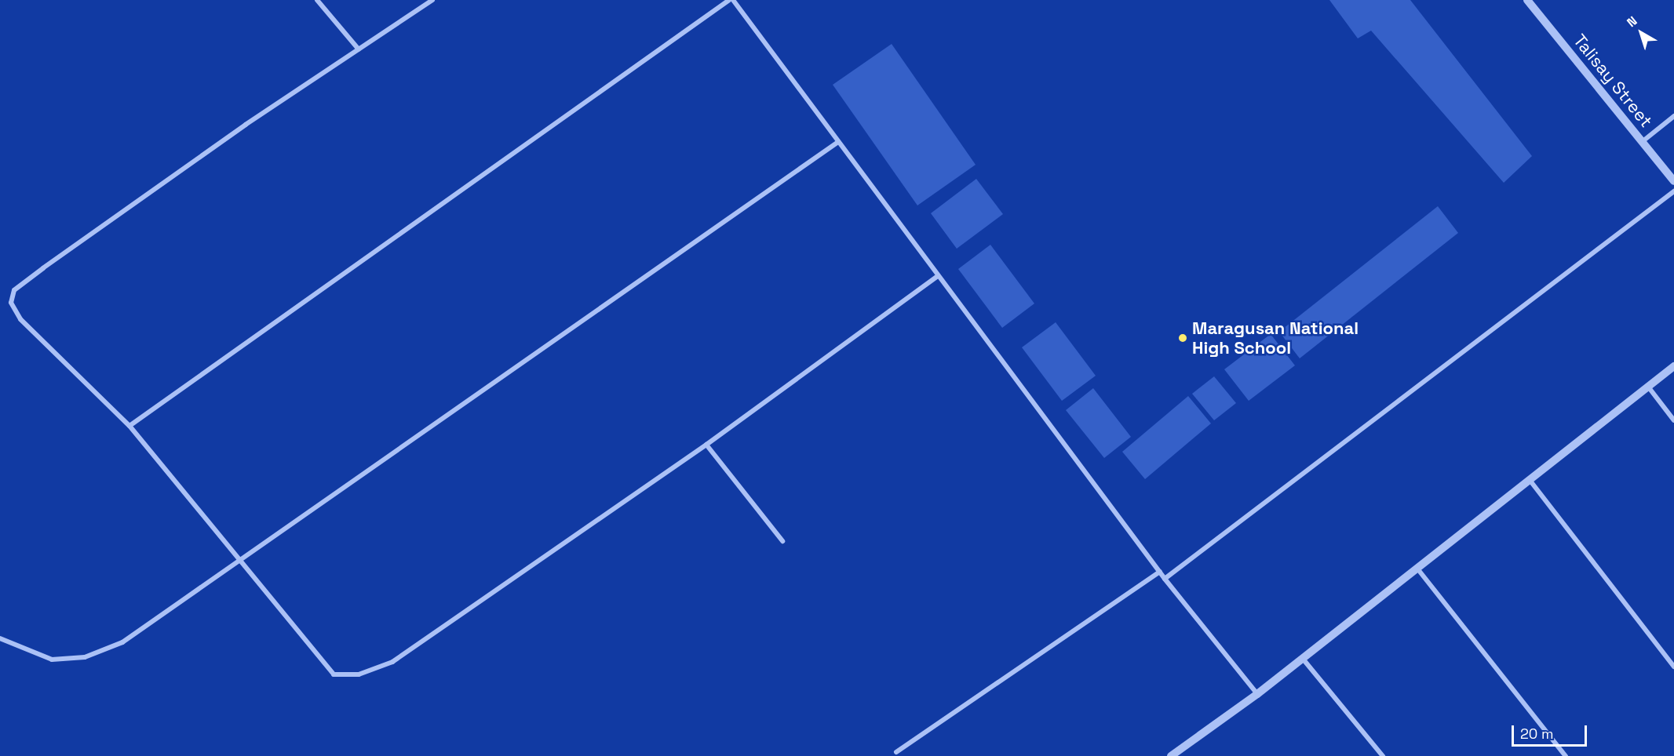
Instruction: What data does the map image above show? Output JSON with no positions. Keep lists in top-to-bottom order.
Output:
{
  "streets": {
    "street": ["Talisay Street"]
  },
  "places": ["Maragusan National High School"],
  "scale_bar": "20 m",
  "north": "top left"
}
